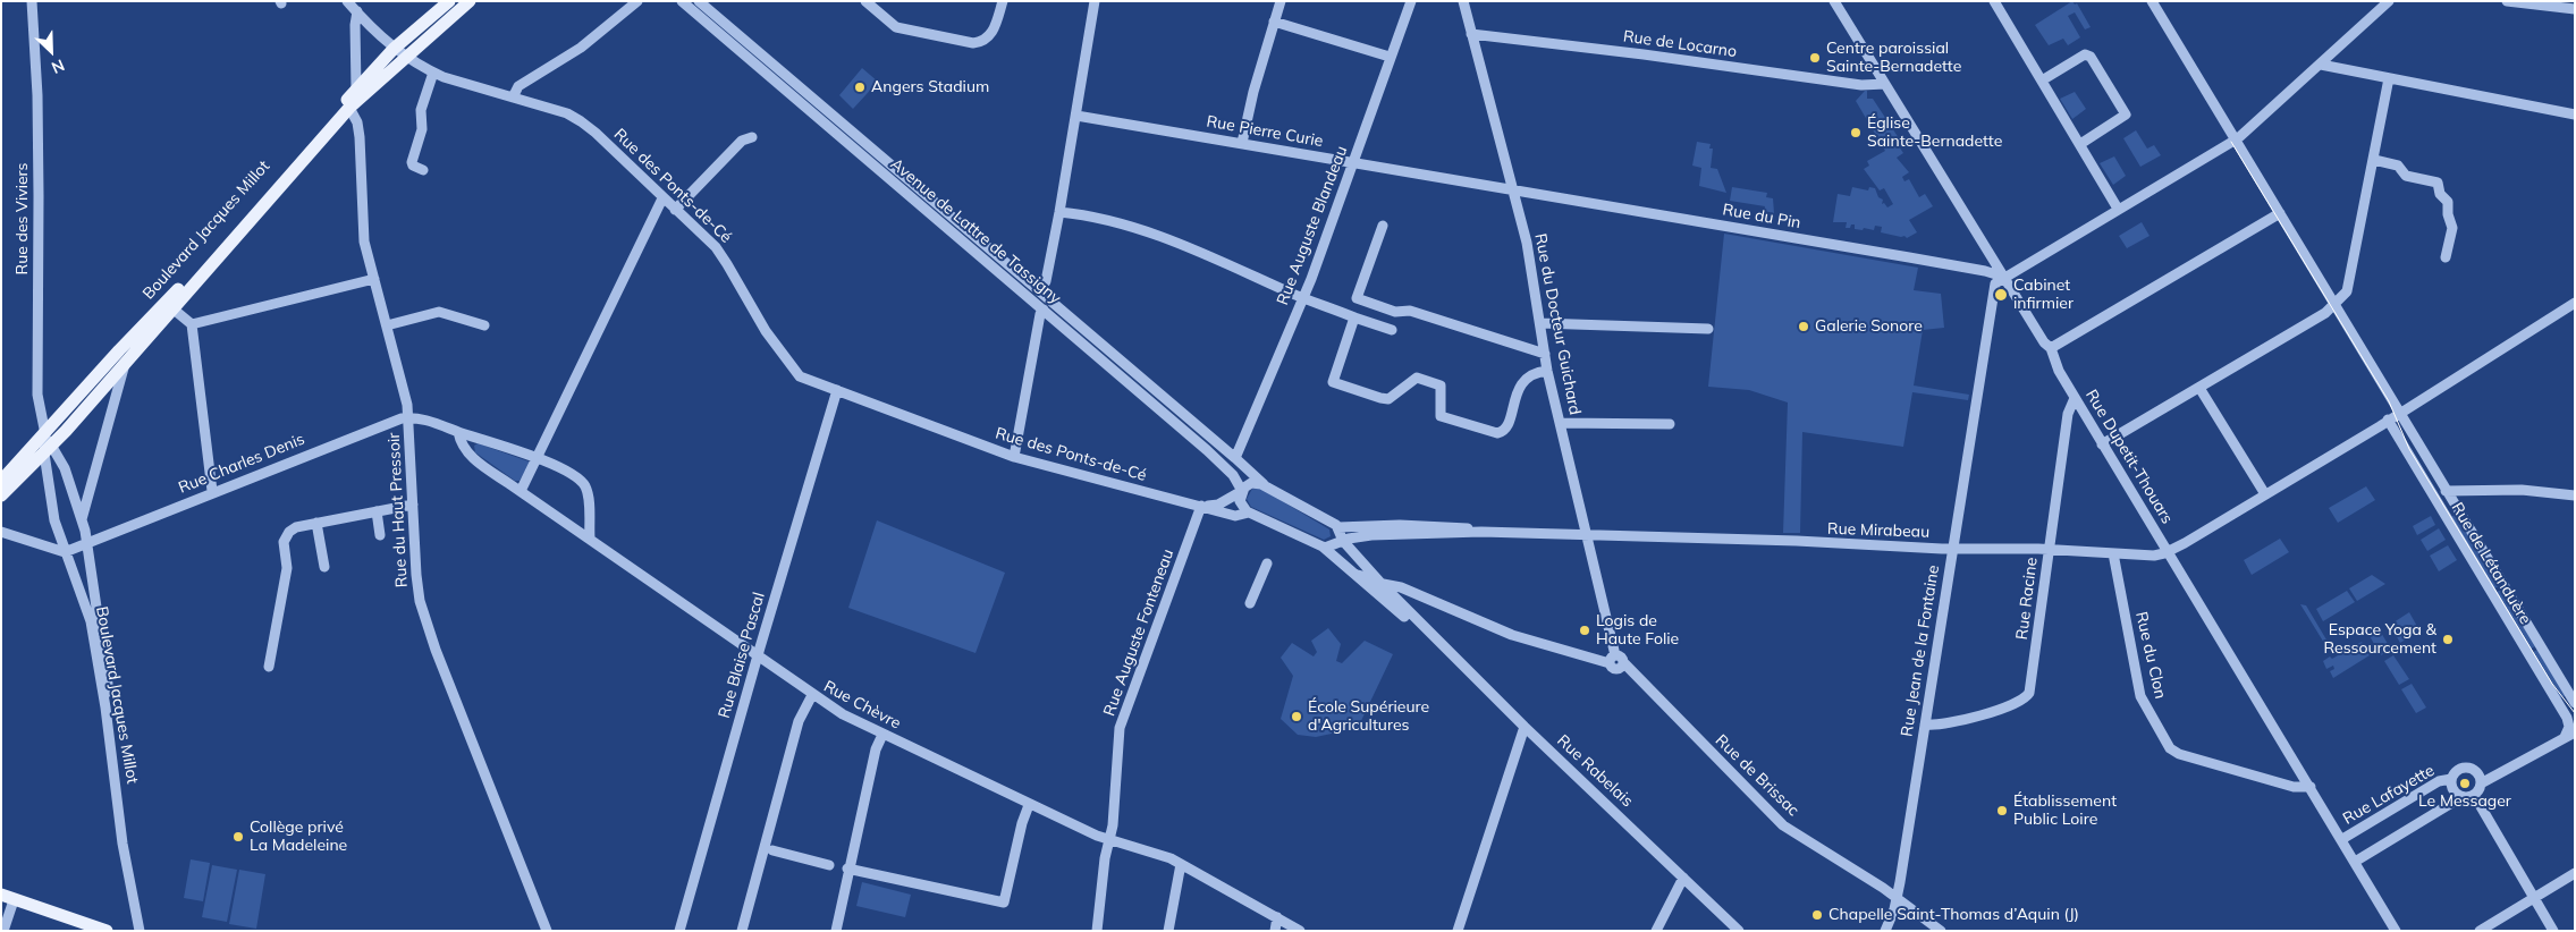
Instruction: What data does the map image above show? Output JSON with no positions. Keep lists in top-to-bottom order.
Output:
{
  "streets": {
    "main road": ["Boulevard Jacques Millot"],
    "street": [
      "Rue de Locarno",
      "Rue Pierre Curie",
      "Rue des Ponts-de-Cé",
      "Rue du Pin",
      "Rue des Viviers",
      "Rue Auguste Blandeau",
      "Avenue de Lattre de Tassigny",
      "Rue du Docteur Guichard",
      "Rue Dupetit-Thouars",
      "Rue Charles Denis",
      "Rue du Haut Pressoir",
      "Rue Mirabeau",
      "Rue de Létanduère",
      "Rue Racine",
      "Rue Auguste Fonteneau",
      "Rue Jean de la Fontaine",
      "Rue Blaise Pascal",
      "Rue du Clon",
      "Rue Chèvre",
      "Rue Rabelais",
      "Rue de Brissac",
      "Rue Lafayette"
    ]
  },
  "crossings": [
    ["Rue de Locarno", "Rue du Docteur Guichard"],
    ["Rue de Locarno", "Rue Dupetit-Thouars"],
    ["Rue Pierre Curie", "Rue du Pin"],
    ["Rue Pierre Curie", "Rue Auguste Blandeau"],
    ["Rue Pierre Curie", "Rue du Docteur Guichard"],
    ["Rue des Ponts-de-Cé", "Boulevard Jacques Millot"],
    ["Rue des Ponts-de-Cé", "Avenue de Lattre de Tassigny"],
    ["Rue des Ponts-de-Cé", "Rue Auguste Fonteneau"],
    ["Rue des Ponts-de-Cé", "Rue Blaise Pascal"],
    ["Rue des Ponts-de-Cé", "Rue Rabelais"],
    ["Rue du Pin", "Rue du Docteur Guichard"],
    ["Rue du Pin", "Rue Dupetit-Thouars"],
    ["Rue du Pin", "Rue Jean de la Fontaine"],
    ["Rue des Viviers", "Boulevard Jacques Millot"],
    ["Rue Auguste Blandeau", "Avenue de Lattre de Tassigny"],
    ["Boulevard Jacques Millot", "Rue Charles Denis"],
    ["Boulevard Jacques Millot", "Rue du Haut Pressoir"],
    ["Avenue de Lattre de Tassigny", "Rue Rabelais"],
    ["Rue du Docteur Guichard", "Rue Mirabeau"],
    ["Rue du Docteur Guichard", "Rue de Brissac"],
    ["Rue Dupetit-Thouars", "Rue Mirabeau"],
    ["Rue Dupetit-Thouars", "Rue Racine"],
    ["Rue Dupetit-Thouars", "Rue Jean de la Fontaine"],
    ["Rue Dupetit-Thouars", "Rue du Clon"],
    ["Rue Dupetit-Thouars", "Rue Lafayette"],
    ["Rue Charles Denis", "Rue du Haut Pressoir"],
    ["Rue Mirabeau", "Rue Racine"],
    ["Rue Mirabeau", "Rue Jean de la Fontaine"],
    ["Rue Mirabeau", "Rue du Clon"],
    ["Rue Racine", "Rue Jean de la Fontaine"],
    ["Rue Auguste Fonteneau", "Rue Chèvre"],
    ["Rue Jean de la Fontaine", "Rue de Brissac"],
    ["Rue Blaise Pascal", "Rue Chèvre"]
  ],
  "places": [
    "Centre paroissial Sainte-Bernadette",
    "Angers Stadium",
    "Église Sainte-Bernadette",
    "Cabinet infirmier",
    "Galerie Sonore",
    "Logis de Haute Folie",
    "Espace Yoga & Ressourcement",
    "École Supérieure d'Agricultures",
    "Le Messager",
    "Établissement Public Loire",
    "Collège privé La Madeleine",
    "Chapelle Saint-Thomas d’Aquin (J)"
  ],
  "north": "bottom right"
}
